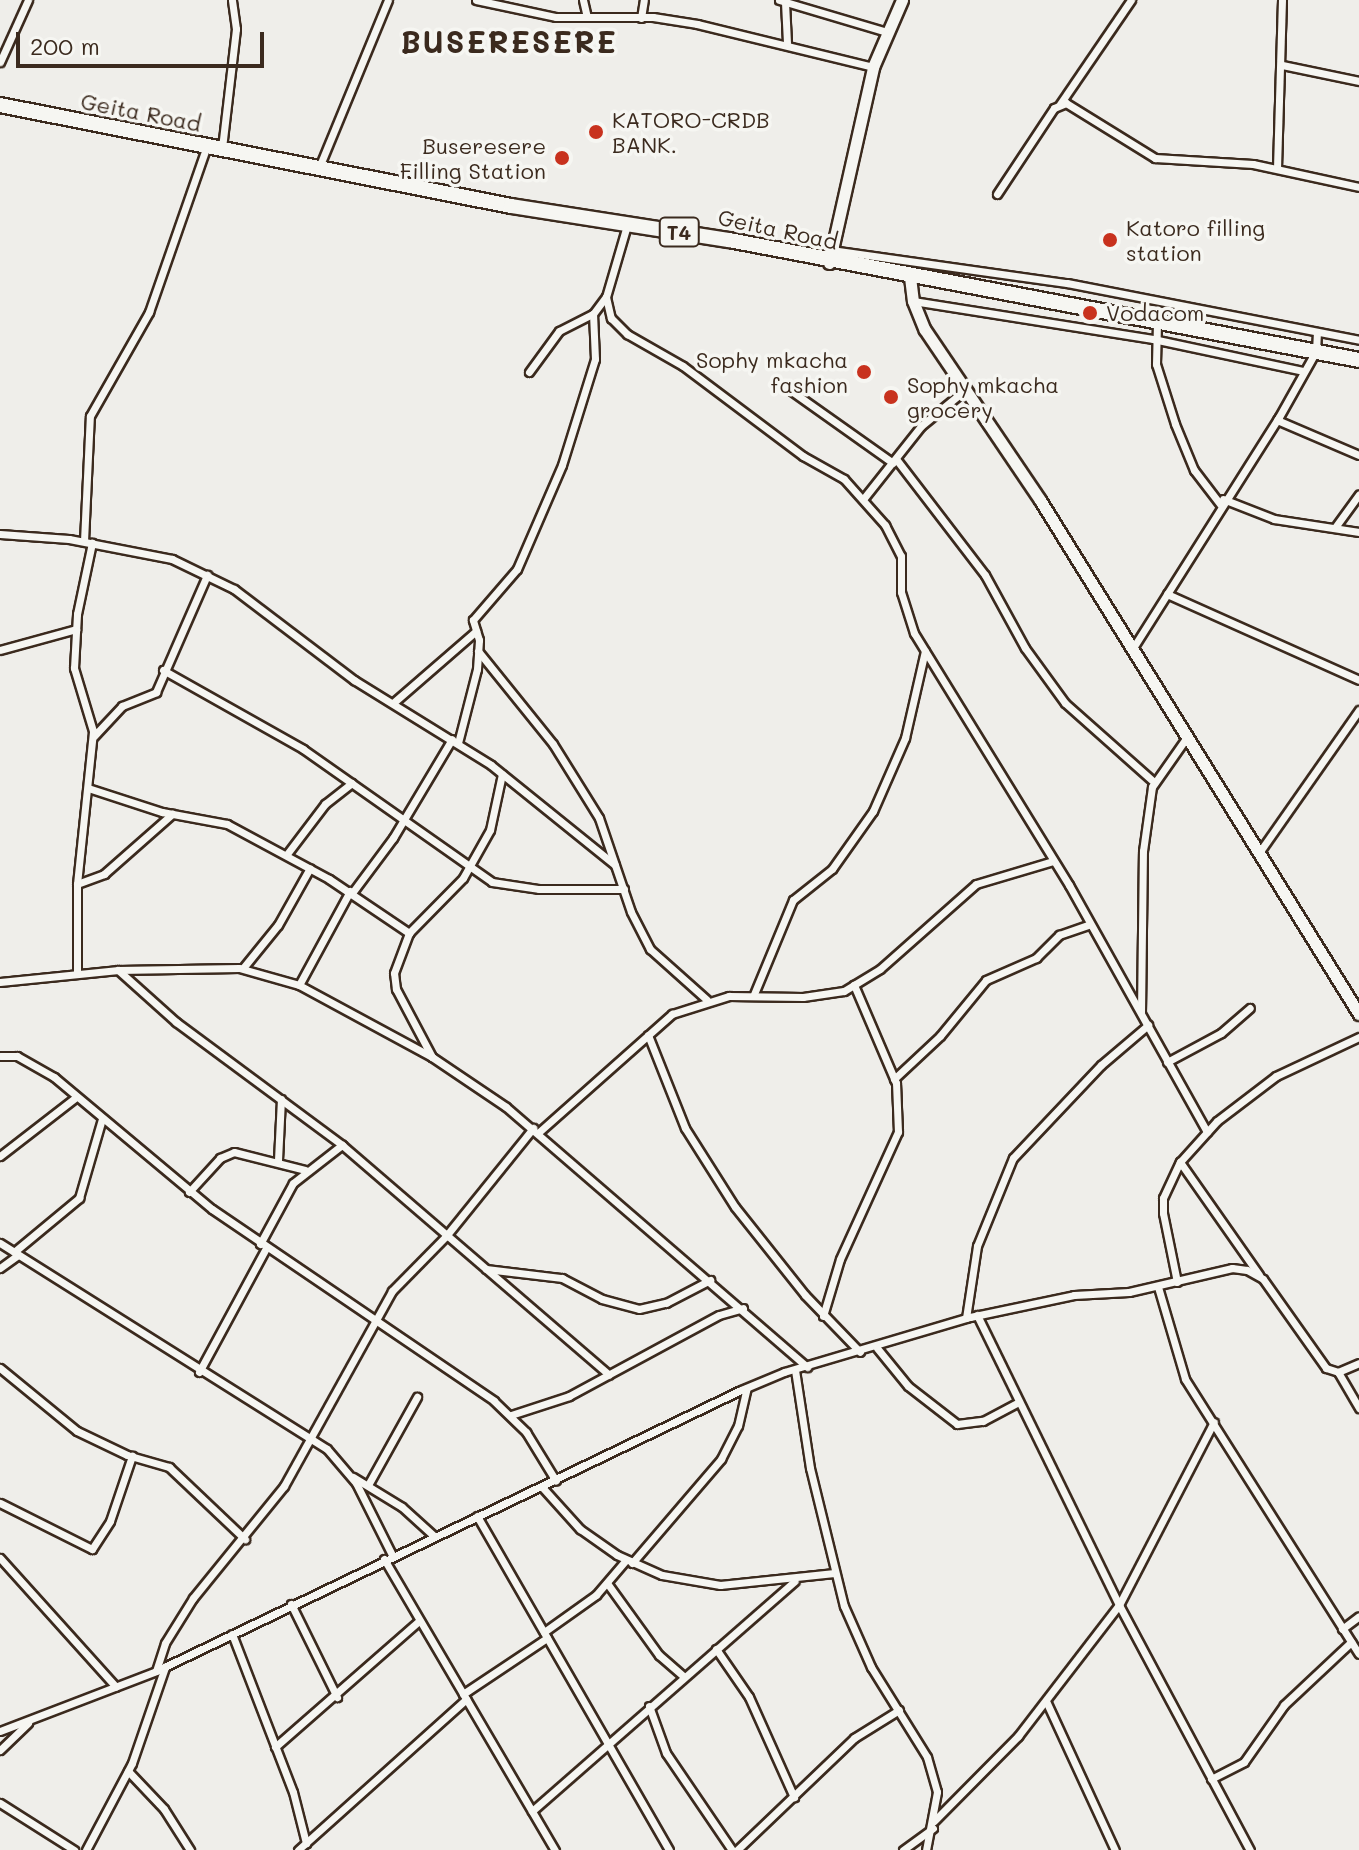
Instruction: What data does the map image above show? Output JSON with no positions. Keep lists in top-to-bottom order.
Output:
{
  "streets": {
    "highway": ["Geita Road", "T4"]
  },
  "districts": ["BUSERESERE"],
  "places": [
    "KATORO-CRDB BANK.",
    "Buseresere Filling Station",
    "Katoro filling station",
    "Vodacom",
    "Sophy mkacha fashion",
    "Sophy mkacha grocery"
  ],
  "scale_bar": "200 m"
}
